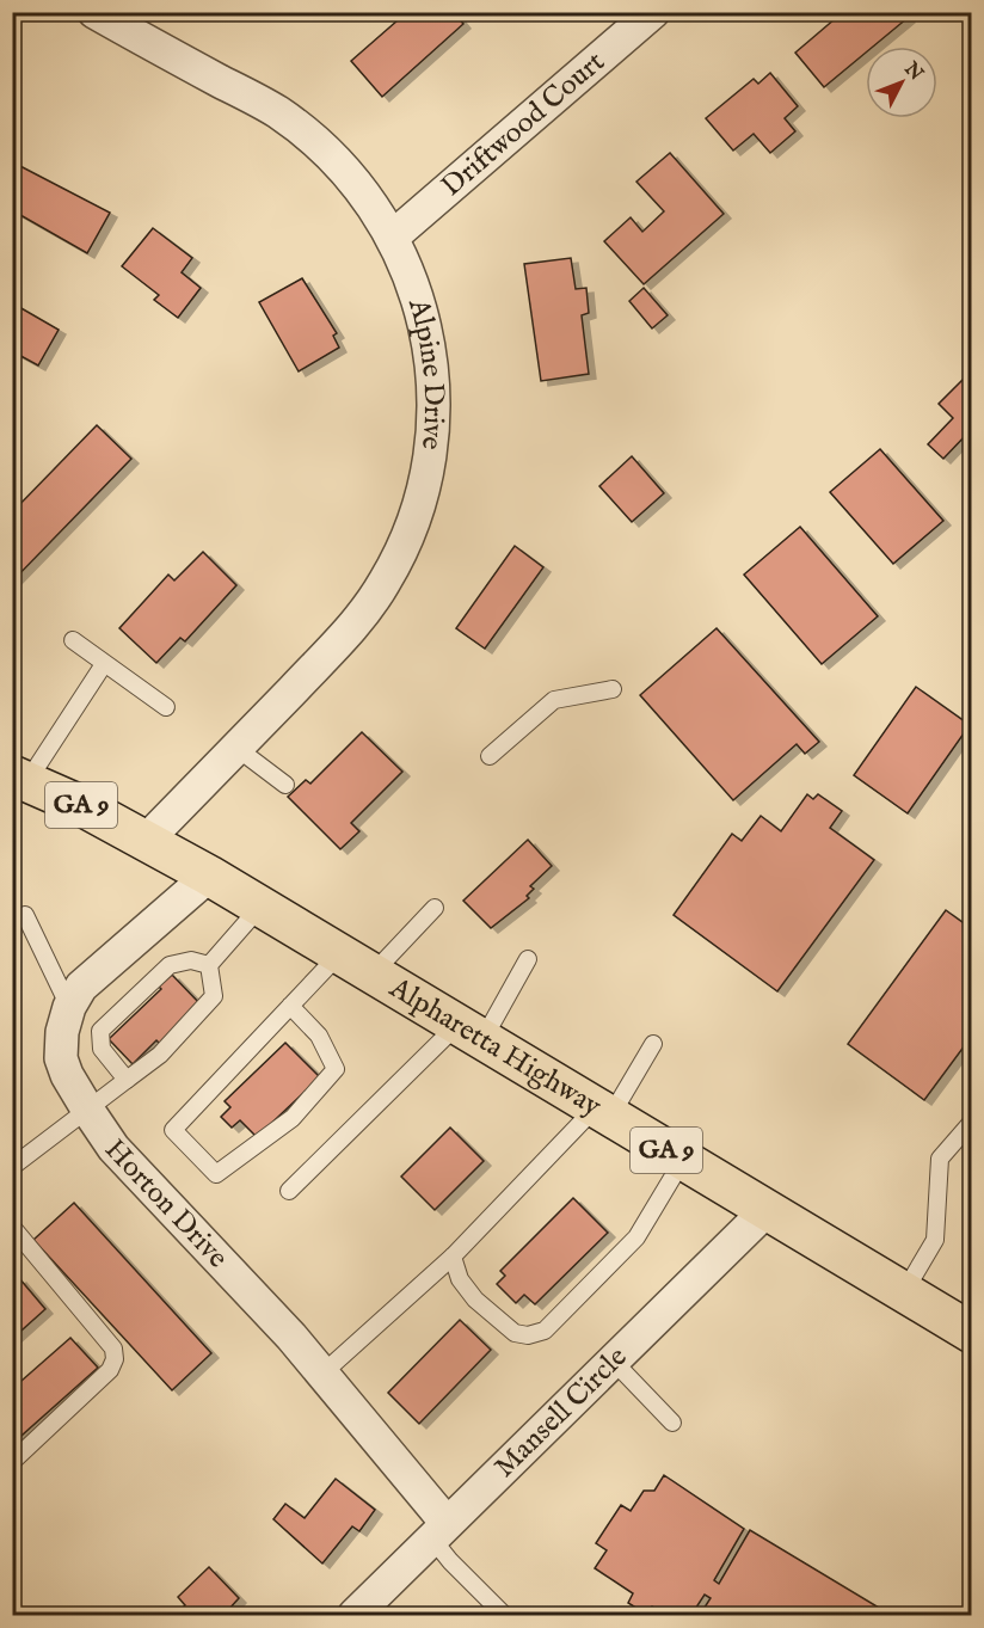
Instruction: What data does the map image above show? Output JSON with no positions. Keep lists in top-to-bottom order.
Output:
{
  "streets": {
    "highway": ["GA 9", "Alpharetta Highway"],
    "street": [
      "Driftwood Court",
      "Alpine Drive",
      "Horton Drive",
      "Mansell Circle"
    ]
  },
  "crossings": [
    ["Driftwood Court", "Alpine Drive"],
    ["Alpine Drive", "Alpharetta Highway"],
    ["Alpharetta Highway", "Horton Drive"],
    ["Alpharetta Highway", "Mansell Circle"],
    ["Horton Drive", "Mansell Circle"]
  ],
  "north": "top right"
}
